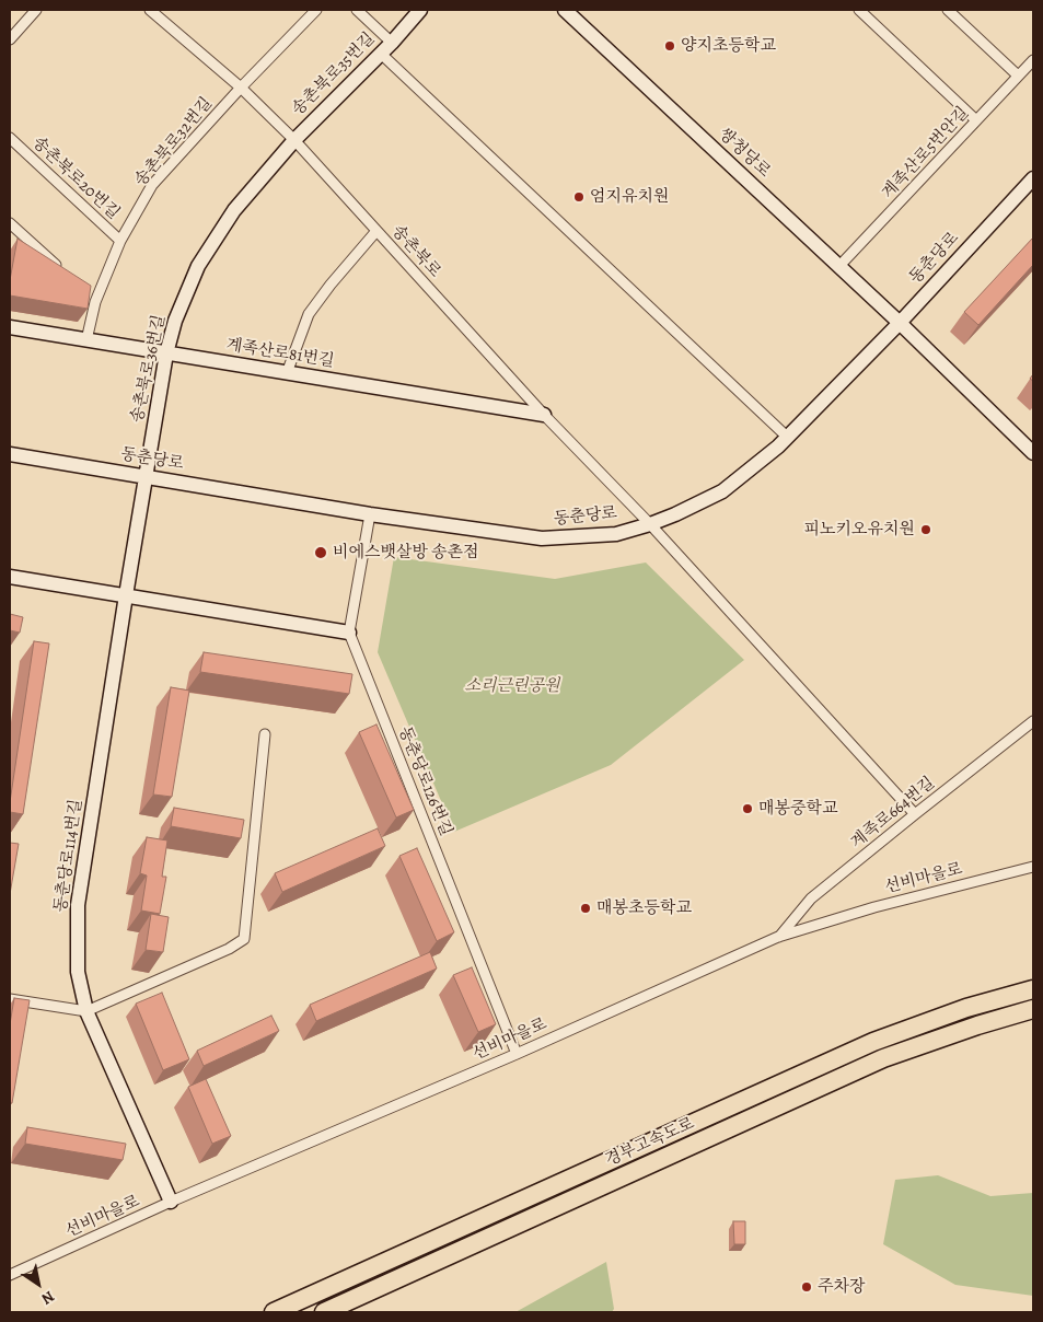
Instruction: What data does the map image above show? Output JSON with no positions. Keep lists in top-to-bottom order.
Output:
{
  "streets": {
    "highway": ["경부고속도로"],
    "main road": [
      "송촌북로35번길",
      "쌍청당로",
      "동춘당로",
      "계족산로81번길",
      "송촌북로36번길",
      "동춘당로114번길"
    ],
    "street": [
      "송촌북로32번길",
      "계족산로5번안길",
      "송촌북로20번길",
      "송촌북로",
      "동춘당로126번길",
      "계족로664번길",
      "선비마을로"
    ]
  },
  "crossings": [
    ["송촌북로35번길", "송촌북로"],
    ["송촌북로35번길", "송촌북로36번길"],
    ["송촌북로32번길", "송촌북로20번길"],
    ["송촌북로32번길", "송촌북로"],
    ["송촌북로32번길", "계족산로81번길"],
    ["쌍청당로", "계족산로5번안길"],
    ["쌍청당로", "동춘당로"],
    ["송촌북로", "동춘당로"],
    ["송촌북로", "계족산로81번길"],
    ["송촌북로", "송촌북로36번길"],
    ["송촌북로", "계족로664번길"],
    ["동춘당로", "송촌북로36번길"],
    ["동춘당로", "동춘당로114번길"],
    ["계족산로81번길", "송촌북로36번길"],
    ["송촌북로36번길", "동춘당로114번길"],
    ["동춘당로126번길", "선비마을로"],
    ["계족로664번길", "선비마을로"],
    ["동춘당로114번길", "선비마을로"]
  ],
  "parks": ["소리근린공원"],
  "places": [
    "양지초등학교",
    "엄지유치원",
    "피노키오유치원",
    "비에스뱃살방 송촌점",
    "매봉중학교",
    "매봉초등학교",
    "주차장"
  ],
  "north": "bottom right"
}
